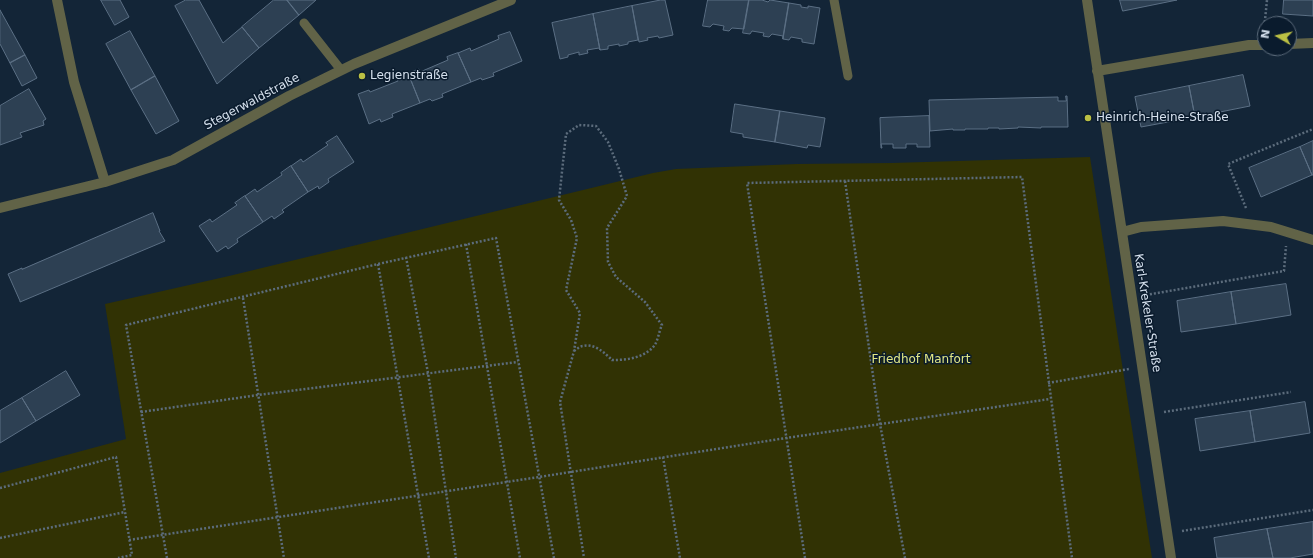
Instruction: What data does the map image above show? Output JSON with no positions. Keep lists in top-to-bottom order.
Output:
{
  "streets": {
    "street": ["Stegerwaldstraße", "Karl-Krekeler-Straße"]
  },
  "parks": ["Friedhof Manfort"],
  "places": ["Legienstraße", "Heinrich-Heine-Straße"],
  "north": "left"
}
